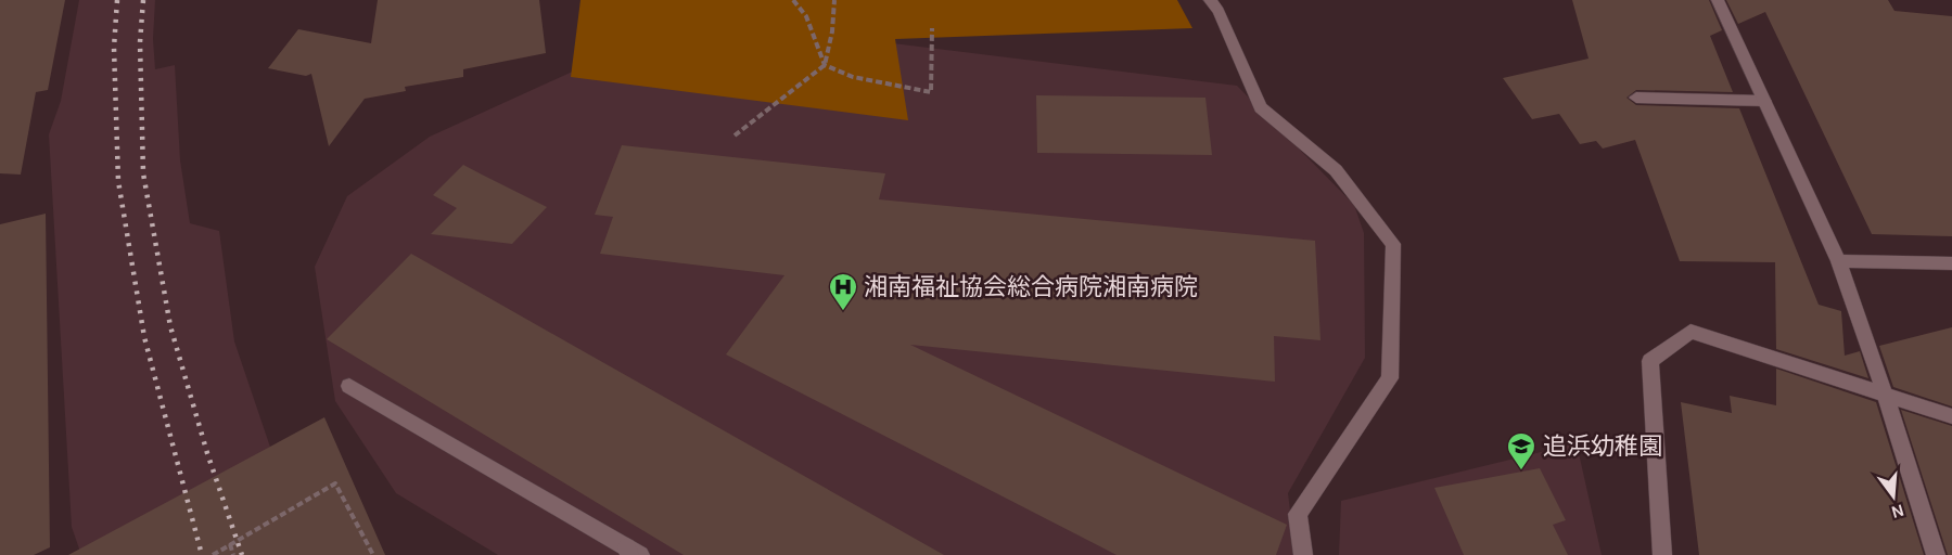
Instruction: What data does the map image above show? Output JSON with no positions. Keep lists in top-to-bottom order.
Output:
{
  "places": {
    "hospital": ["湘南福祉協会総合病院湘南病院"],
    "school or university": ["追浜幼稚園"]
  },
  "north": "bottom"
}
